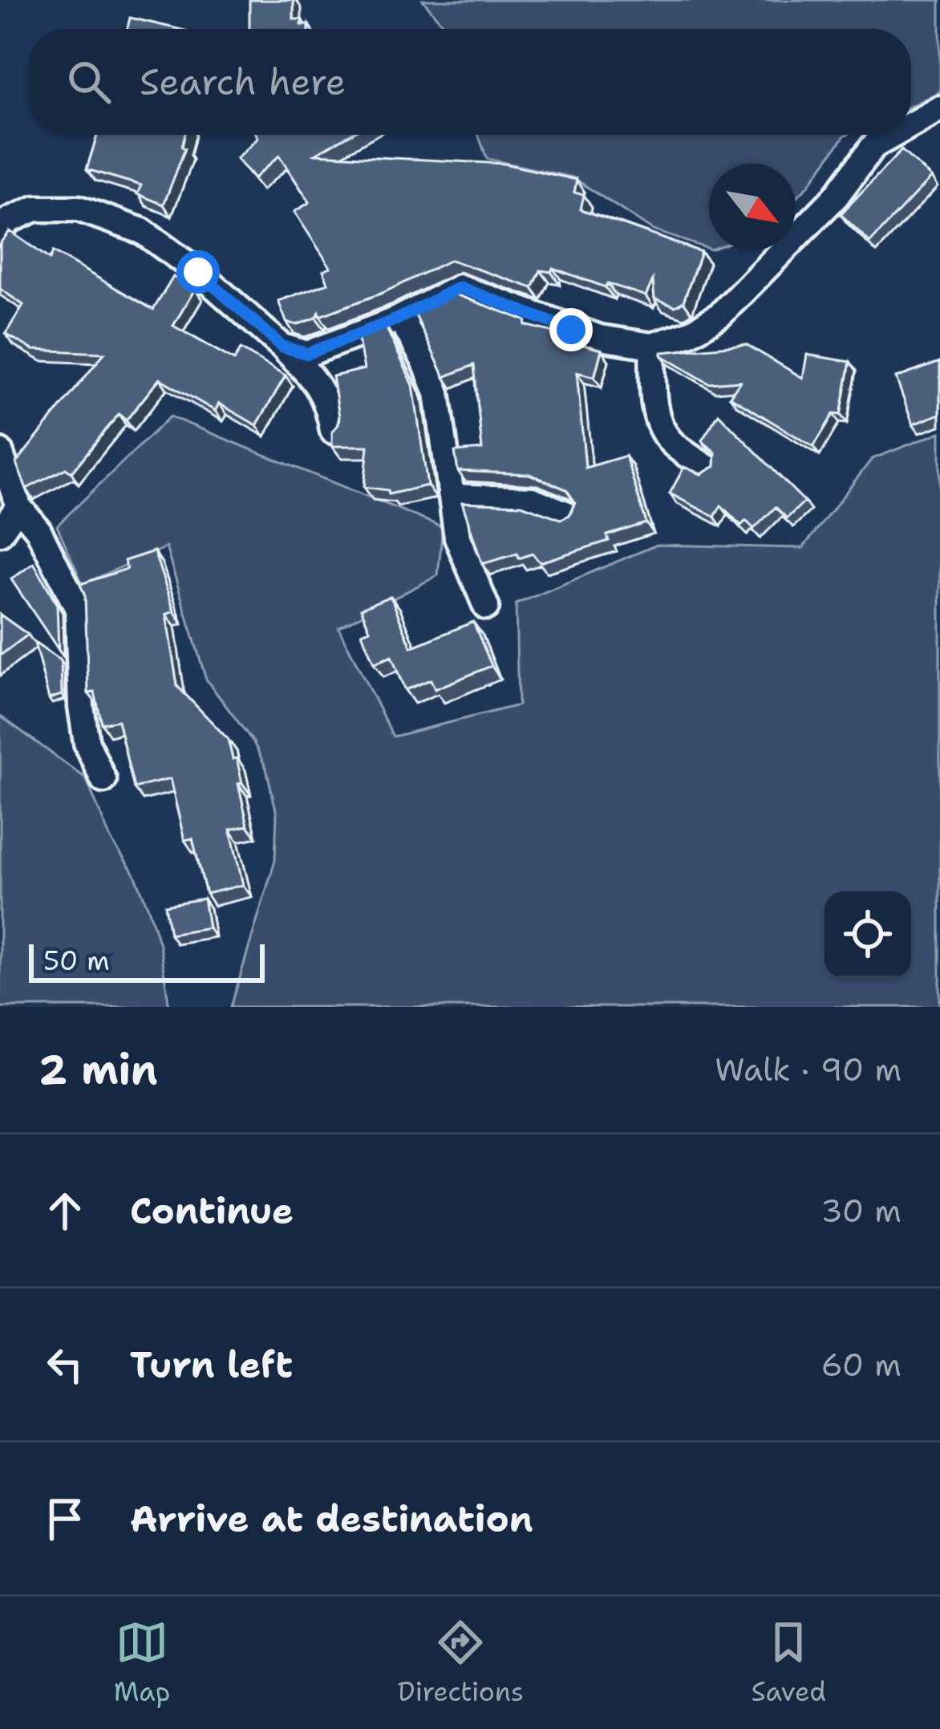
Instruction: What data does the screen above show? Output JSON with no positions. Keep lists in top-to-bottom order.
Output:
{
  "scale_bar": "50 m",
  "north": "bottom right",
  "page": {
    "search": "Search here",
    "scale": "50 m",
    "heading": ["2 min", "Walk · 90 m"],
    "list": [
      ["Continue", "30 m"],
      ["Turn left", "60 m"],
      "Arrive at destination"
    ],
    "nav": ["Map", "Directions", "Saved"]
  }
}
